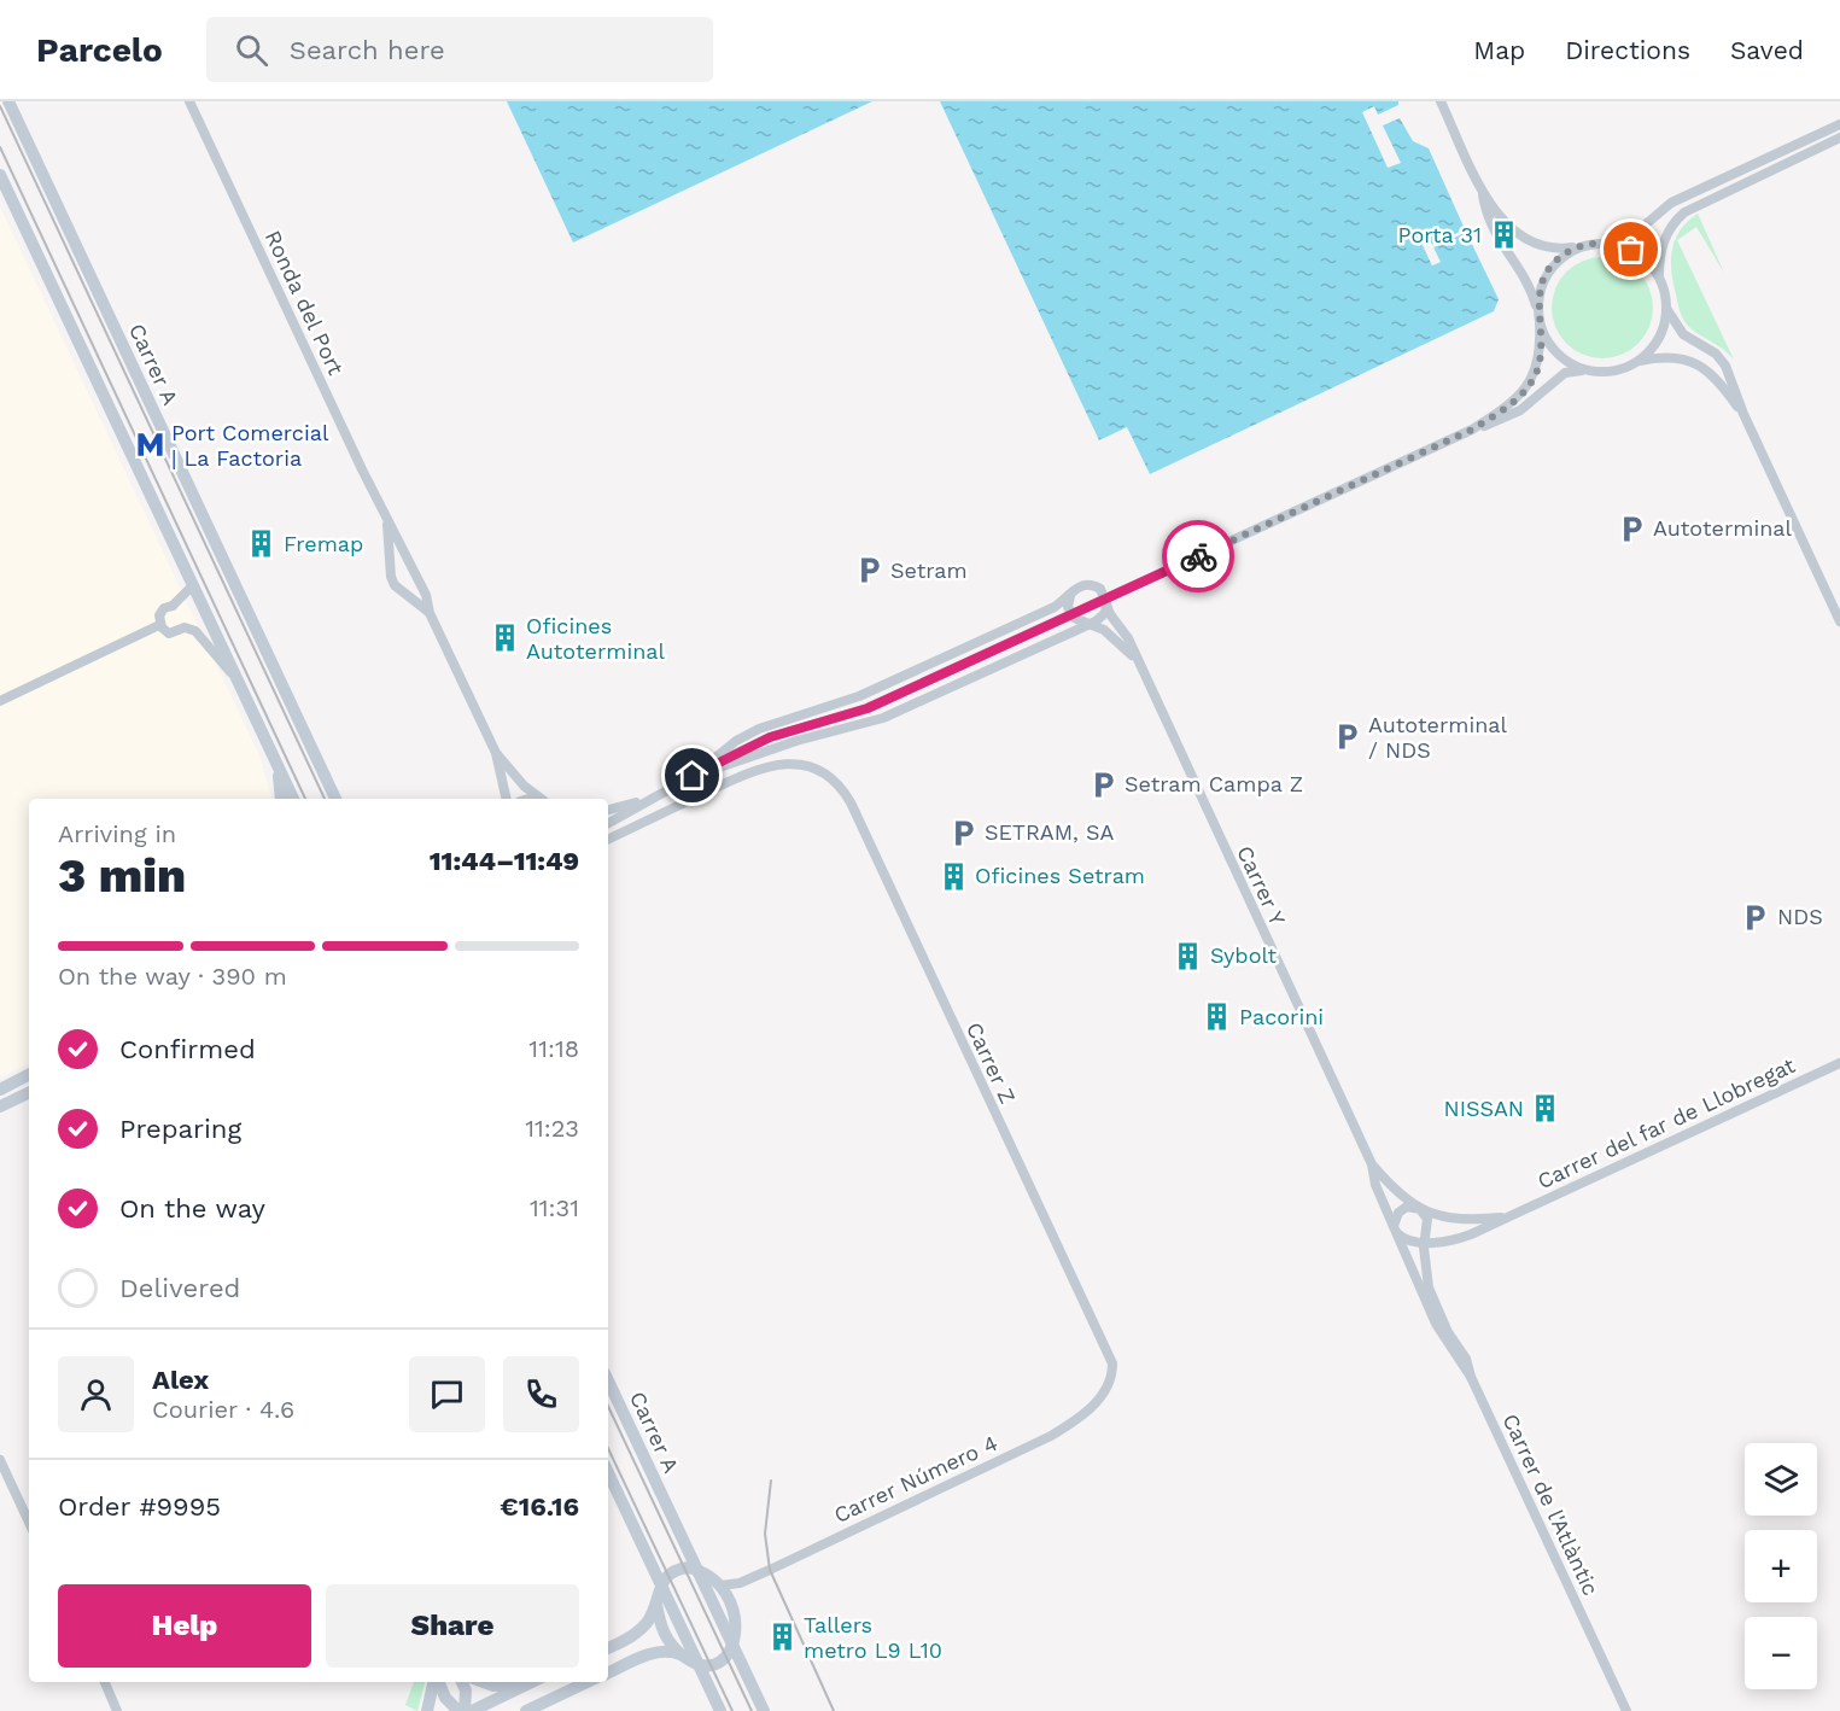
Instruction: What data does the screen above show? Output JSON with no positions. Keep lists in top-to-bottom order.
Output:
{
  "streets": {
    "main road": ["Carrer A"],
    "street": [
      "Ronda del Port",
      "Carrer Y",
      "Carrer Z",
      "Carrer del far de Llobregat",
      "Carrer Número 4",
      "Carrer de l'Atlàntic"
    ]
  },
  "crossings": [
    ["Carrer Z", "Carrer Número 4"],
    ["Carrer del far de Llobregat", "Carrer de l'Atlàntic"]
  ],
  "places": {
    "building": [
      "Porta 31",
      "Fremap",
      "Oficines Autoterminal",
      "Oficines Setram",
      "Sybolt",
      "Pacorini",
      "NISSAN",
      "Tallers metro L9 L10"
    ],
    "metro station": ["Port Comercial | La Factoria"],
    "parking": [
      "Autoterminal",
      "Setram",
      "Autoterminal / NDS",
      "Setram Campa Z",
      "SETRAM, SA",
      "NDS"
    ]
  },
  "page": {
    "header": "Parcelo",
    "search": "Search here",
    "nav": ["Map", "Directions", "Saved"],
    "heading": ["3 min", "Arriving in", "11:44–11:49"],
    "panel": [
      "Alex",
      "Courier · 4.6",
      "Order #9995",
      "€16.16"
    ],
    "bar": "On the way · 390 m",
    "list": [
      ["Confirmed", "11:18"],
      ["Preparing", "11:23"],
      ["On the way", "11:31"],
      "Delivered"
    ],
    "map_buttons": ["+", "−"],
    "buttons": ["Help", "Share"]
  }
}
